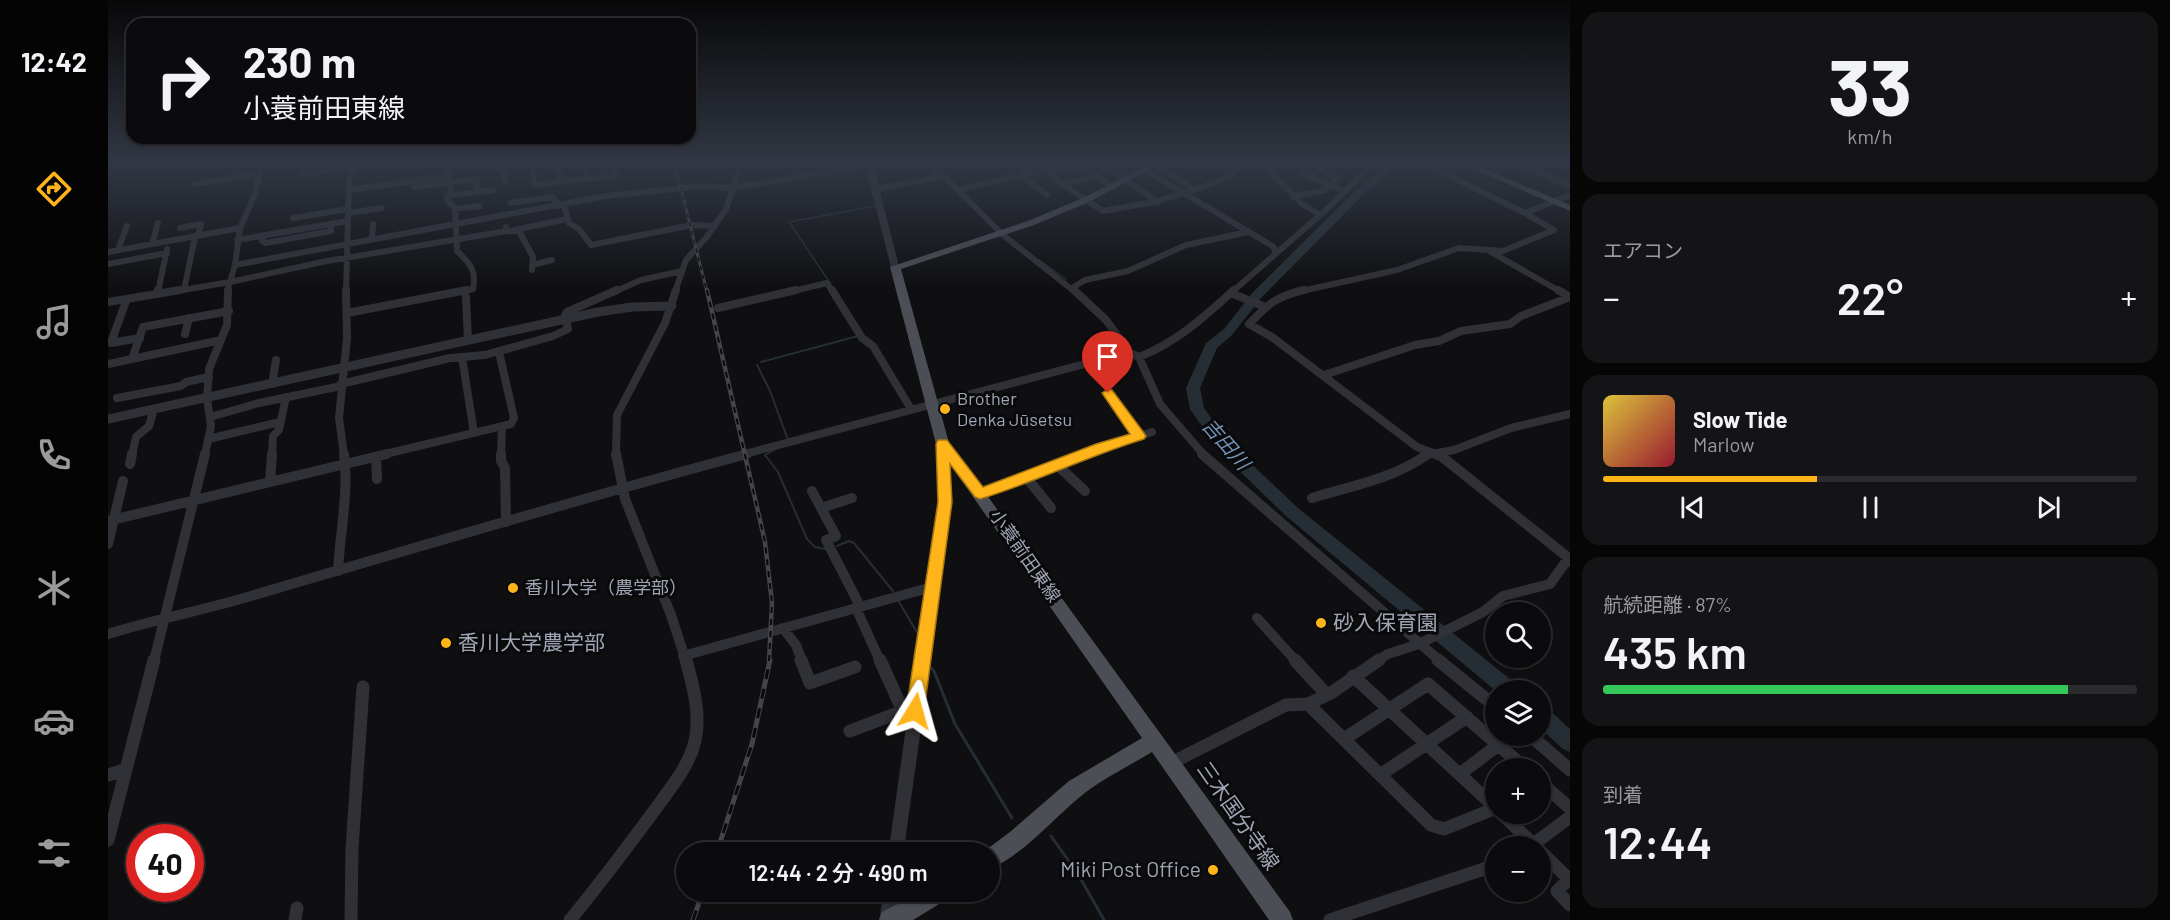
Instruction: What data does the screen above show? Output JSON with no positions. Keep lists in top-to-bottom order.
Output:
{
  "streets": {
    "main road": ["小蓑前田東線", "三木国分寺線"]
  },
  "crossings": [
    ["小蓑前田東線", "三木国分寺線"]
  ],
  "water": ["吉田川"],
  "places": [
    "Brother Denka Jūsetsu",
    "香川大学（農学部）",
    "砂入保育園",
    "香川大学農学部",
    "Miki Post Office"
  ],
  "page": {
    "tabs": "12:42",
    "tile": [
      ["33", "km/h"],
      "エアコン",
      ["航続距離 · 87%", "435 km"],
      ["到着", "12:44"]
    ],
    "turn": ["230 m", "小蓑前田東線"],
    "heat": ["−", "22°", "+"],
    "song": ["Slow Tide", "Marlow"],
    "map_buttons": ["+", "−"],
    "limit": "40",
    "trip": "12:44 · 2 分 · 490 m"
  }
}
